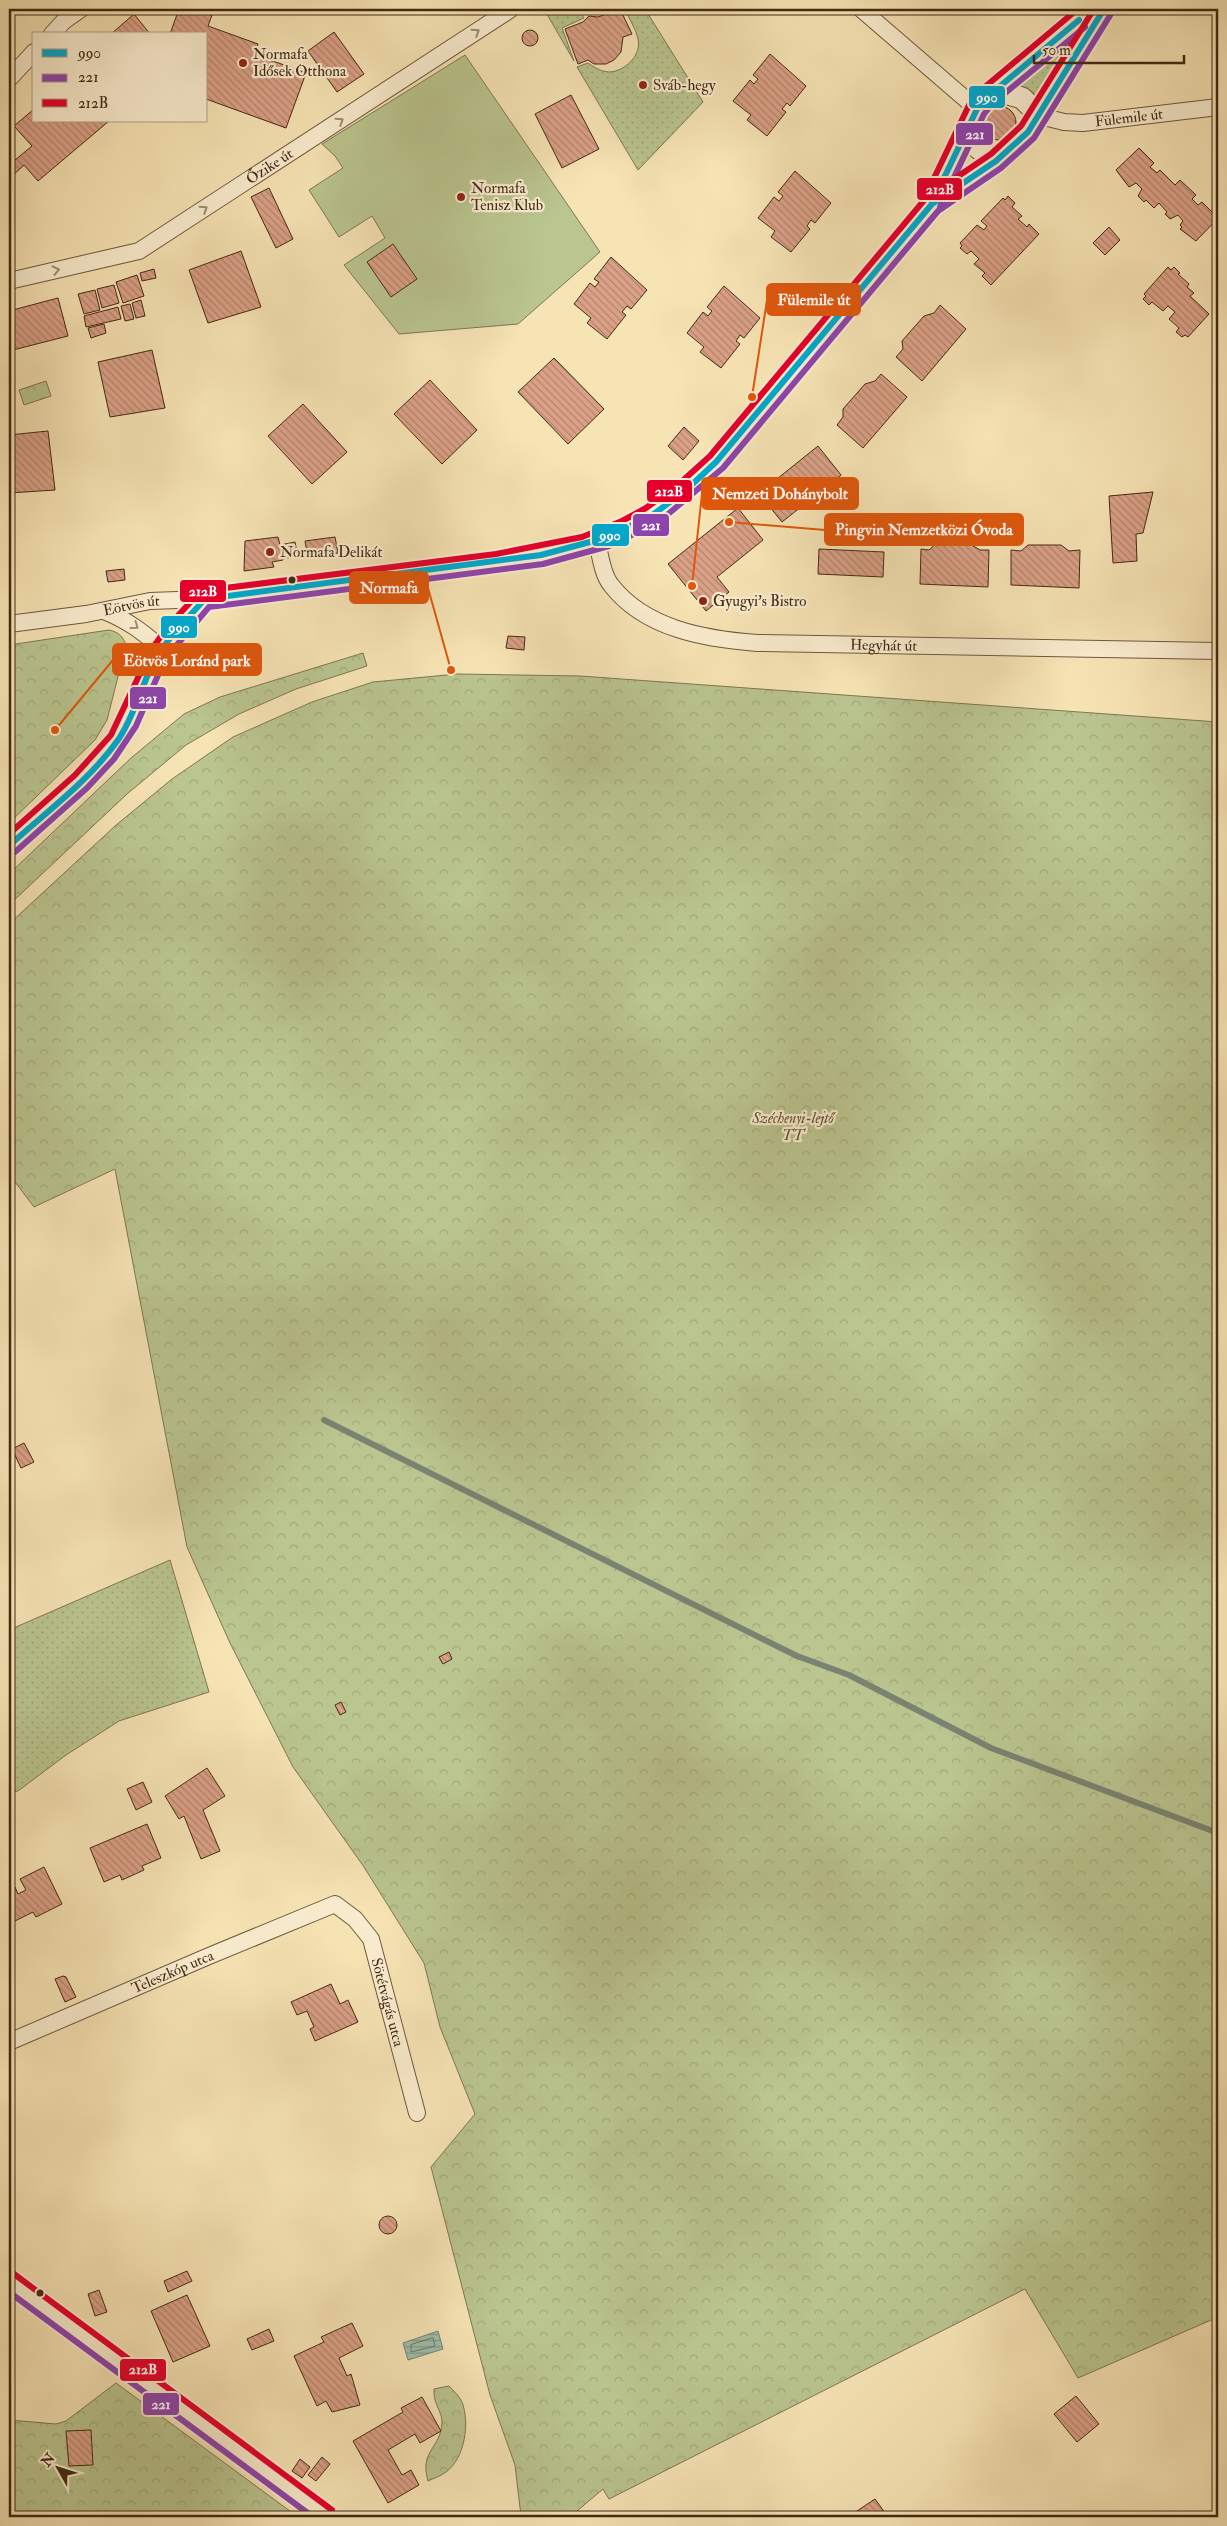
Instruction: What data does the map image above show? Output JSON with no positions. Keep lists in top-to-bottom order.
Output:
{
  "streets": {
    "street": [
      "Fülemile út",
      "Őzike út",
      "Eötvös út",
      "Hegyhát út",
      "Teleszkóp utca",
      "Sötétvágás utca"
    ]
  },
  "crossings": [
    ["Fülemile út", "Eötvös út"],
    ["Eötvös út", "Hegyhát út"],
    ["Teleszkóp utca", "Sötétvágás utca"]
  ],
  "one_way": ["Őzike út"],
  "parks": ["Széchenyi-lejtő TT"],
  "places": [
    "Normafa Idősek Otthona",
    "Sváb-hegy",
    "Normafa Tenisz Klub",
    "Fülemile út",
    "Pingvin Nemzetközi Óvoda",
    "Normafa Delikát",
    "Nemzeti Dohánybolt",
    "Gyugyi's Bistro",
    "Normafa",
    "Eötvös Loránd park"
  ],
  "lines": ["transit line 990", "transit line 212B", "transit line 221"],
  "legend": ["990", "221", "212B"],
  "scale_bar": "50 m",
  "north": "top left"
}
